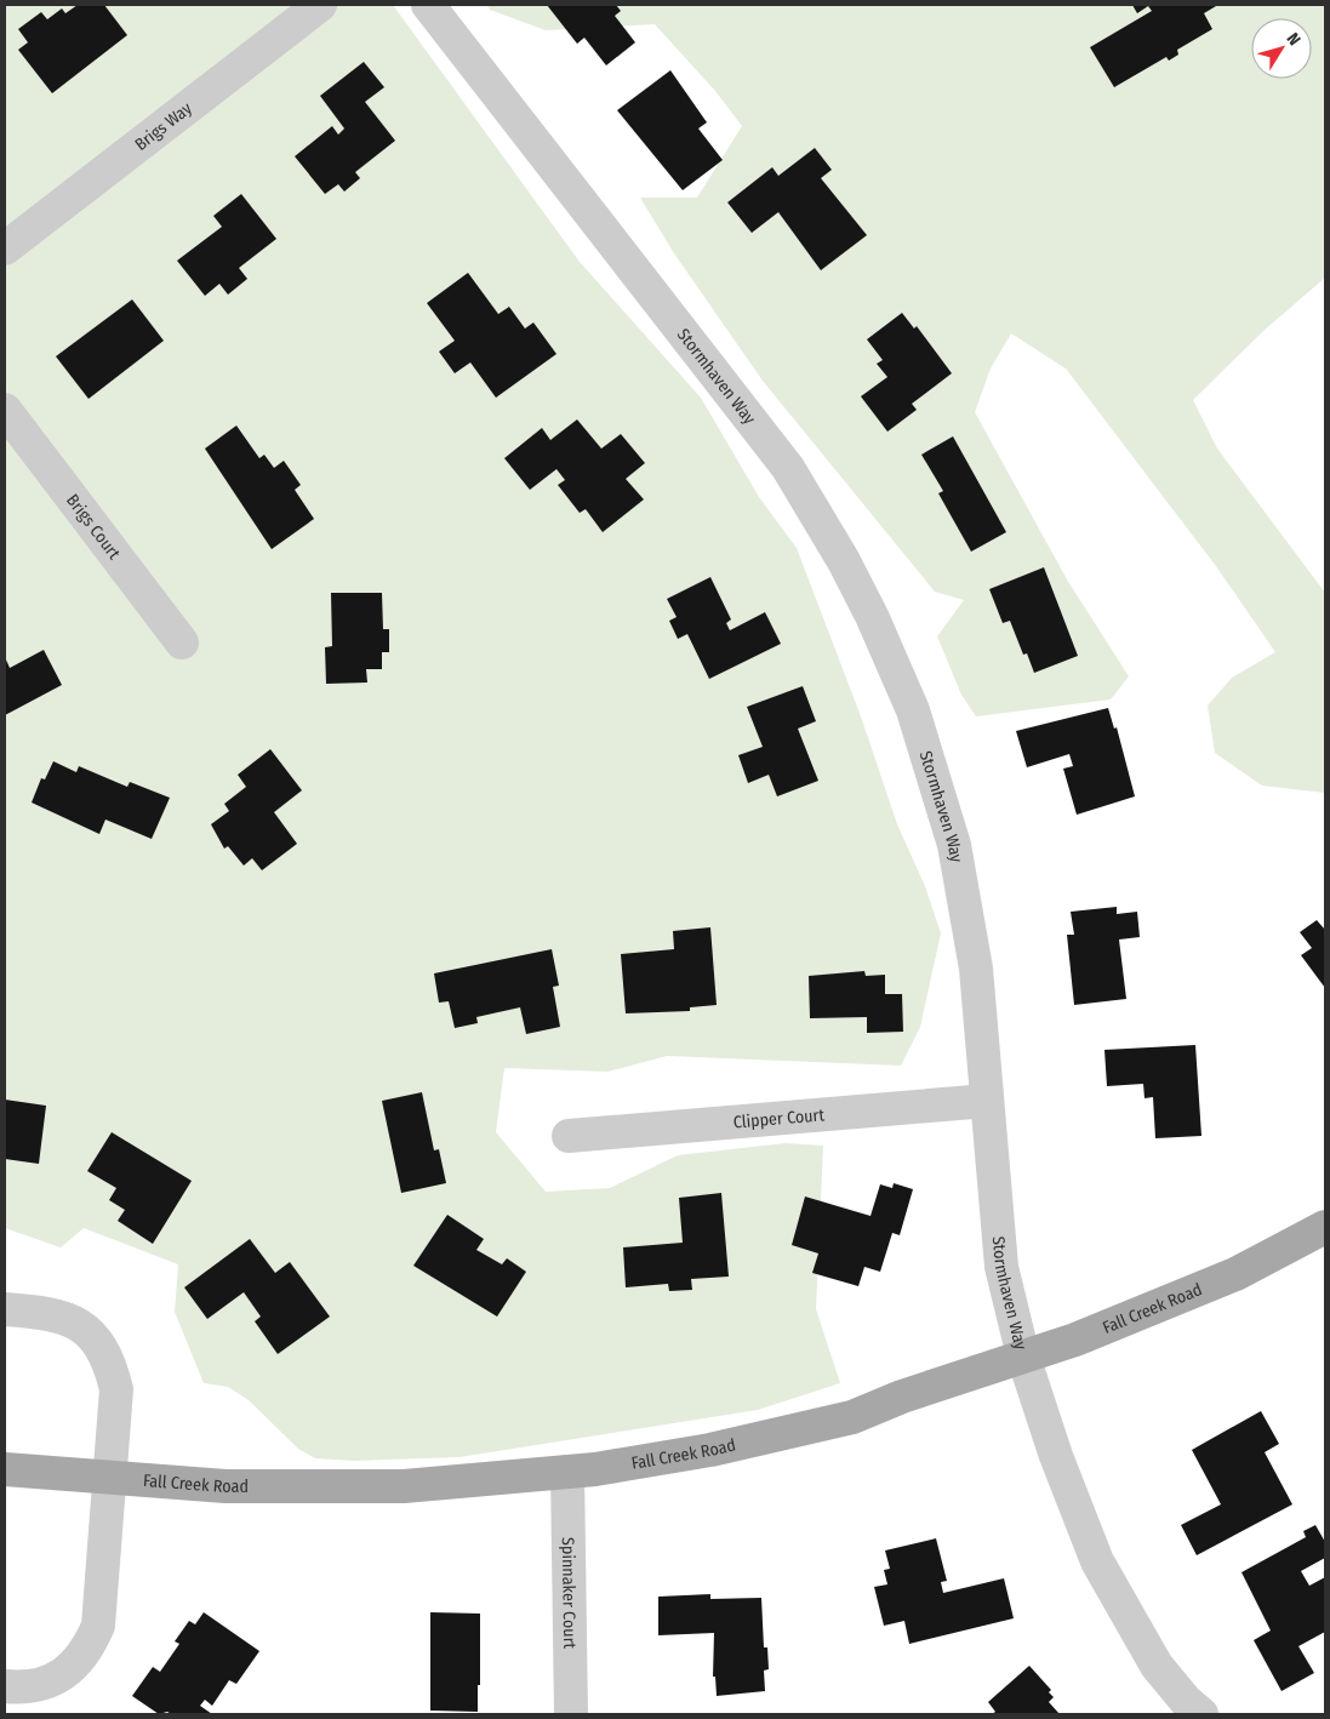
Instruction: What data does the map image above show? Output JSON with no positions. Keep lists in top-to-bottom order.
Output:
{
  "streets": {
    "main road": ["Fall Creek Road"],
    "street": [
      "Brigs Way",
      "Stormhaven Way",
      "Brigs Court",
      "Clipper Court",
      "Spinnaker Court"
    ]
  },
  "crossings": [
    ["Stormhaven Way", "Clipper Court"],
    ["Stormhaven Way", "Fall Creek Road"],
    ["Fall Creek Road", "Spinnaker Court"]
  ],
  "north": "top right"
}
